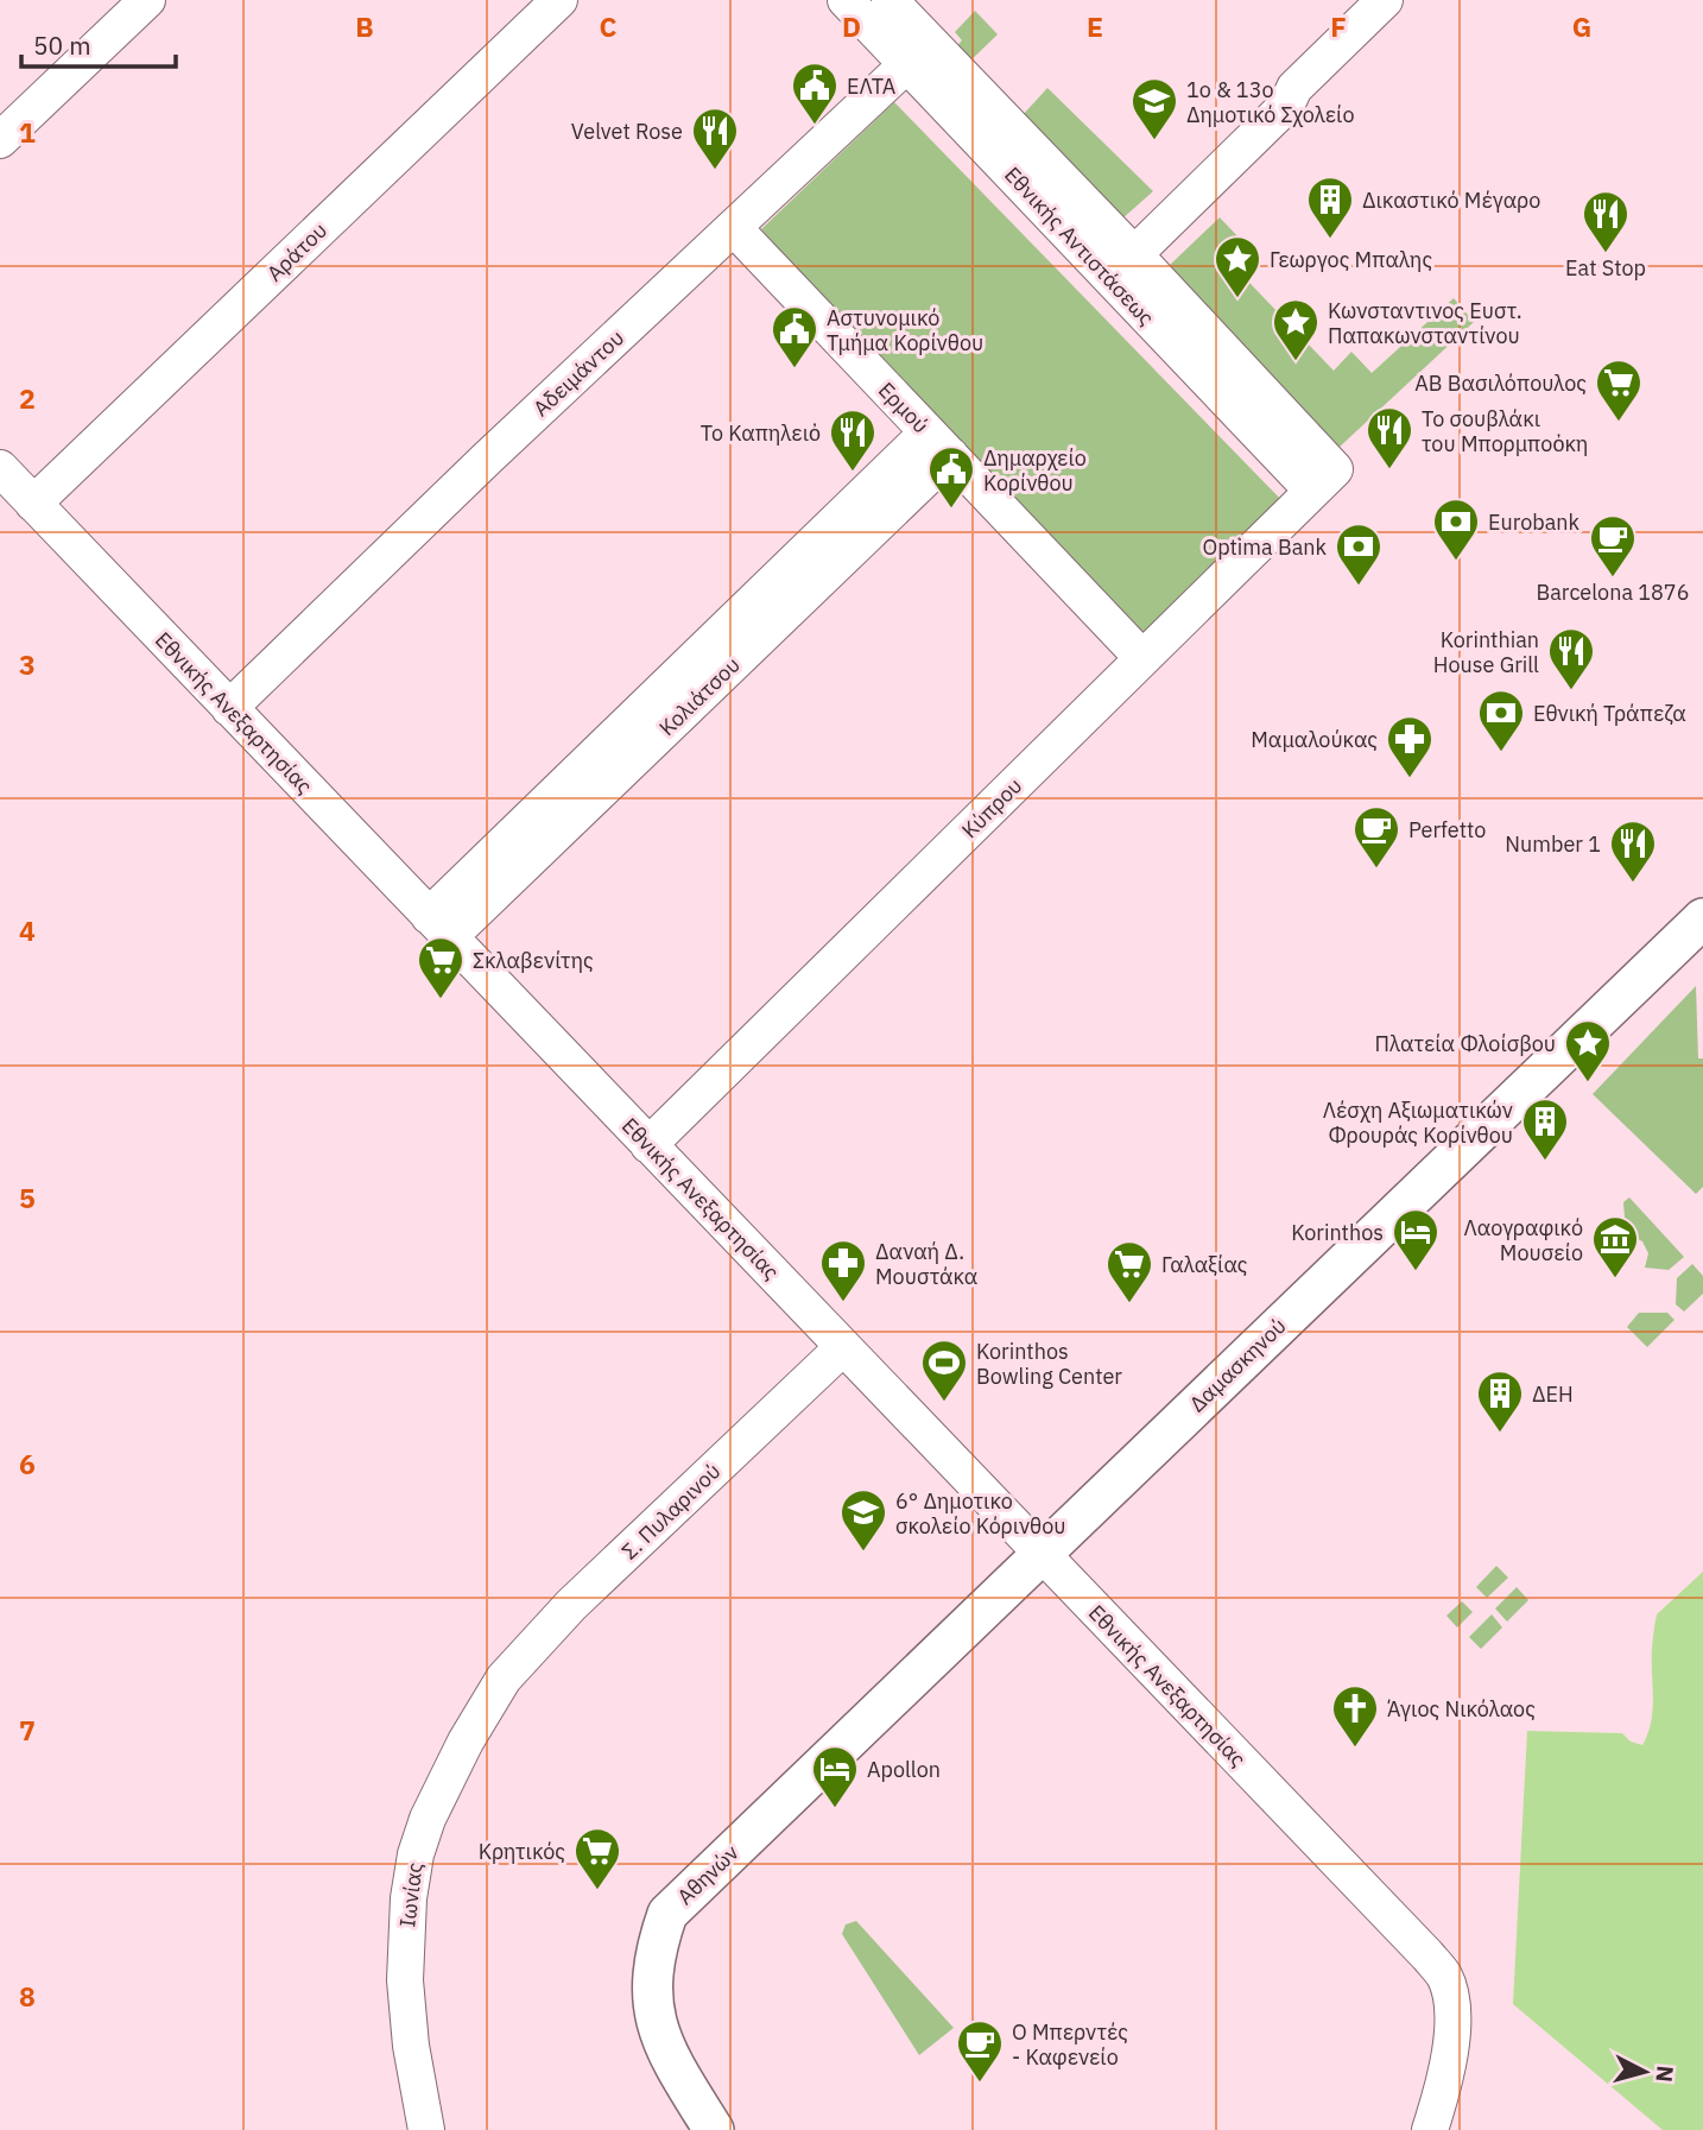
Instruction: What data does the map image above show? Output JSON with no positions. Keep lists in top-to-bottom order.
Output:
{
  "streets": {
    "main road": ["Δαμασκηνού", "Αθηνών"],
    "street": [
      "Εθνικής Αντιστάσεως",
      "Αράτου",
      "Αδειμάντου",
      "Ερμού",
      "Κολιάτσου",
      "Εθνικής Ανεξαρτησίας",
      "Κύπρου",
      "Σ. Πυλαρινού",
      "Ιωνίας"
    ]
  },
  "crossings": [
    ["Εθνικής Αντιστάσεως", "Αδειμάντου"],
    ["Εθνικής Αντιστάσεως", "Κύπρου"],
    ["Αράτου", "Εθνικής Ανεξαρτησίας"],
    ["Αδειμάντου", "Ερμού"],
    ["Αδειμάντου", "Εθνικής Ανεξαρτησίας"],
    ["Ερμού", "Κολιάτσου"],
    ["Ερμού", "Κύπρου"],
    ["Κολιάτσου", "Εθνικής Ανεξαρτησίας"],
    ["Εθνικής Ανεξαρτησίας", "Κύπρου"],
    ["Εθνικής Ανεξαρτησίας", "Δαμασκηνού"],
    ["Εθνικής Ανεξαρτησίας", "Σ. Πυλαρινού"],
    ["Δαμασκηνού", "Αθηνών"],
    ["Σ. Πυλαρινού", "Ιωνίας"]
  ],
  "places": {
    "public building": ["ΕΛΤΑ", "Αστυνομικό Τμήμα Κορίνθου", "Δημαρχείο Κορίνθου"],
    "school or university": ["1ο & 13ο Δημοτικό Σχολείο", "6° Δημοτικο σκολείο Κόρινθου"],
    "restaurant": [
      "Velvet Rose",
      "Eat Stop",
      "Το σουβλάκι του Μπορμποὀκη",
      "Το Καπηλειὀ",
      "Korinthian House Grill",
      "Number 1"
    ],
    "building": ["Δικαστικό Μέγαρο", "Λέσχη Αξιωματικών Φρουράς Κορίνθου", "ΔΕΗ"],
    "place": ["Γεωργος Μπαλης", "Κωνσταντινος Ευστ. Παπακωνσταντίνου", "Πλατεία Φλοίσβου"],
    "supermarket": [
      "ΑΒ Βασιλόπουλος",
      "Σκλαβενίτης",
      "Γαλαξίας",
      "Κρητικός"
    ],
    "bank": ["Eurobank", "Optima Bank", "Εθνική Τράπεζα"],
    "cafe": ["Barcelona 1876", "Perfetto", "Ο Μπερντές - Καφενείο"],
    "pharmacy": ["Μαμαλούκας", "Δαναή Δ. Μουστάκα"],
    "hotel": ["Korinthos", "Apollon"],
    "museum": ["Λαογραφικό Μουσείο"],
    "sports": ["Korinthos Bowling Center"],
    "church": ["Άγιος Νικόλαος"]
  },
  "scale_bar": "50 m",
  "north": "right",
  "grid": {
    "columns": [
      "B",
      "C",
      "D",
      "E",
      "F",
      "G"
    ],
    "rows": [
      "1",
      "2",
      "3",
      "4",
      "5",
      "6",
      "7",
      "8"
    ]
  }
}
